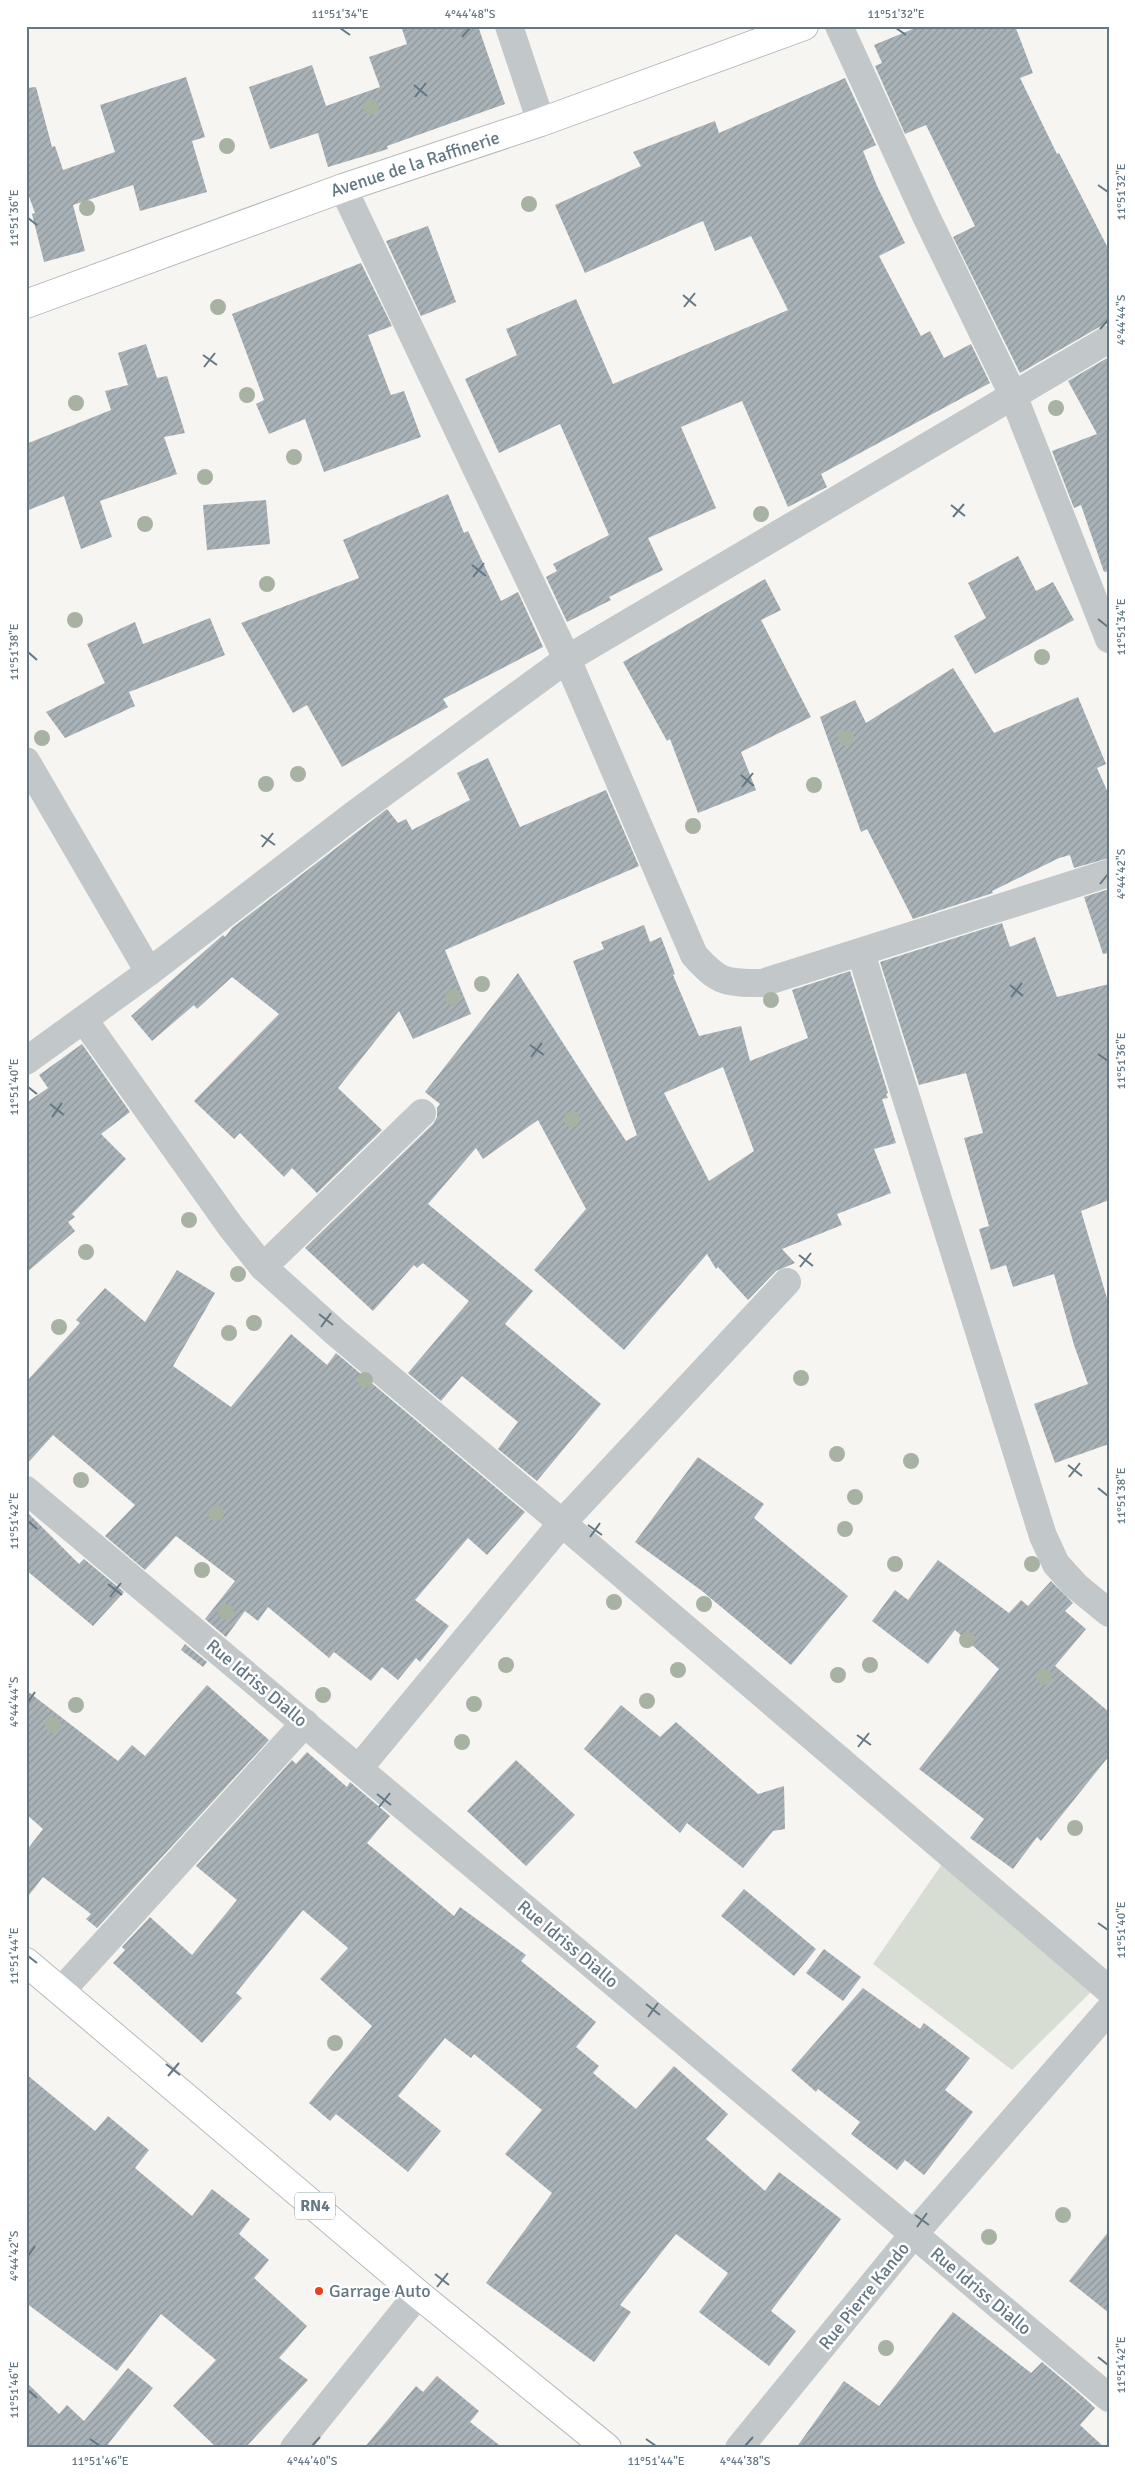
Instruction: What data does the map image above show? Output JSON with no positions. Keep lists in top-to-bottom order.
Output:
{
  "streets": {
    "main road": ["Avenue de la Raffinerie", "RN4"],
    "street": ["Rue Idriss Diallo", "Rue Pierre Kando"]
  },
  "crossings": [
    ["Rue Idriss Diallo", "Rue Pierre Kando"]
  ],
  "places": ["Garrage Auto"],
  "coordinates": [
    "11°51'34\"E",
    "4°44'48\"S",
    "11°51'32\"E",
    "11°51'36\"E",
    "4°44'44\"S",
    "11°51'38\"E",
    "4°44'42\"S",
    "11°51'40\"E",
    "11°51'42\"E",
    "11°51'44\"E",
    "11°51'46\"E",
    "4°44'40\"S",
    "4°44'38\"S"
  ]
}
